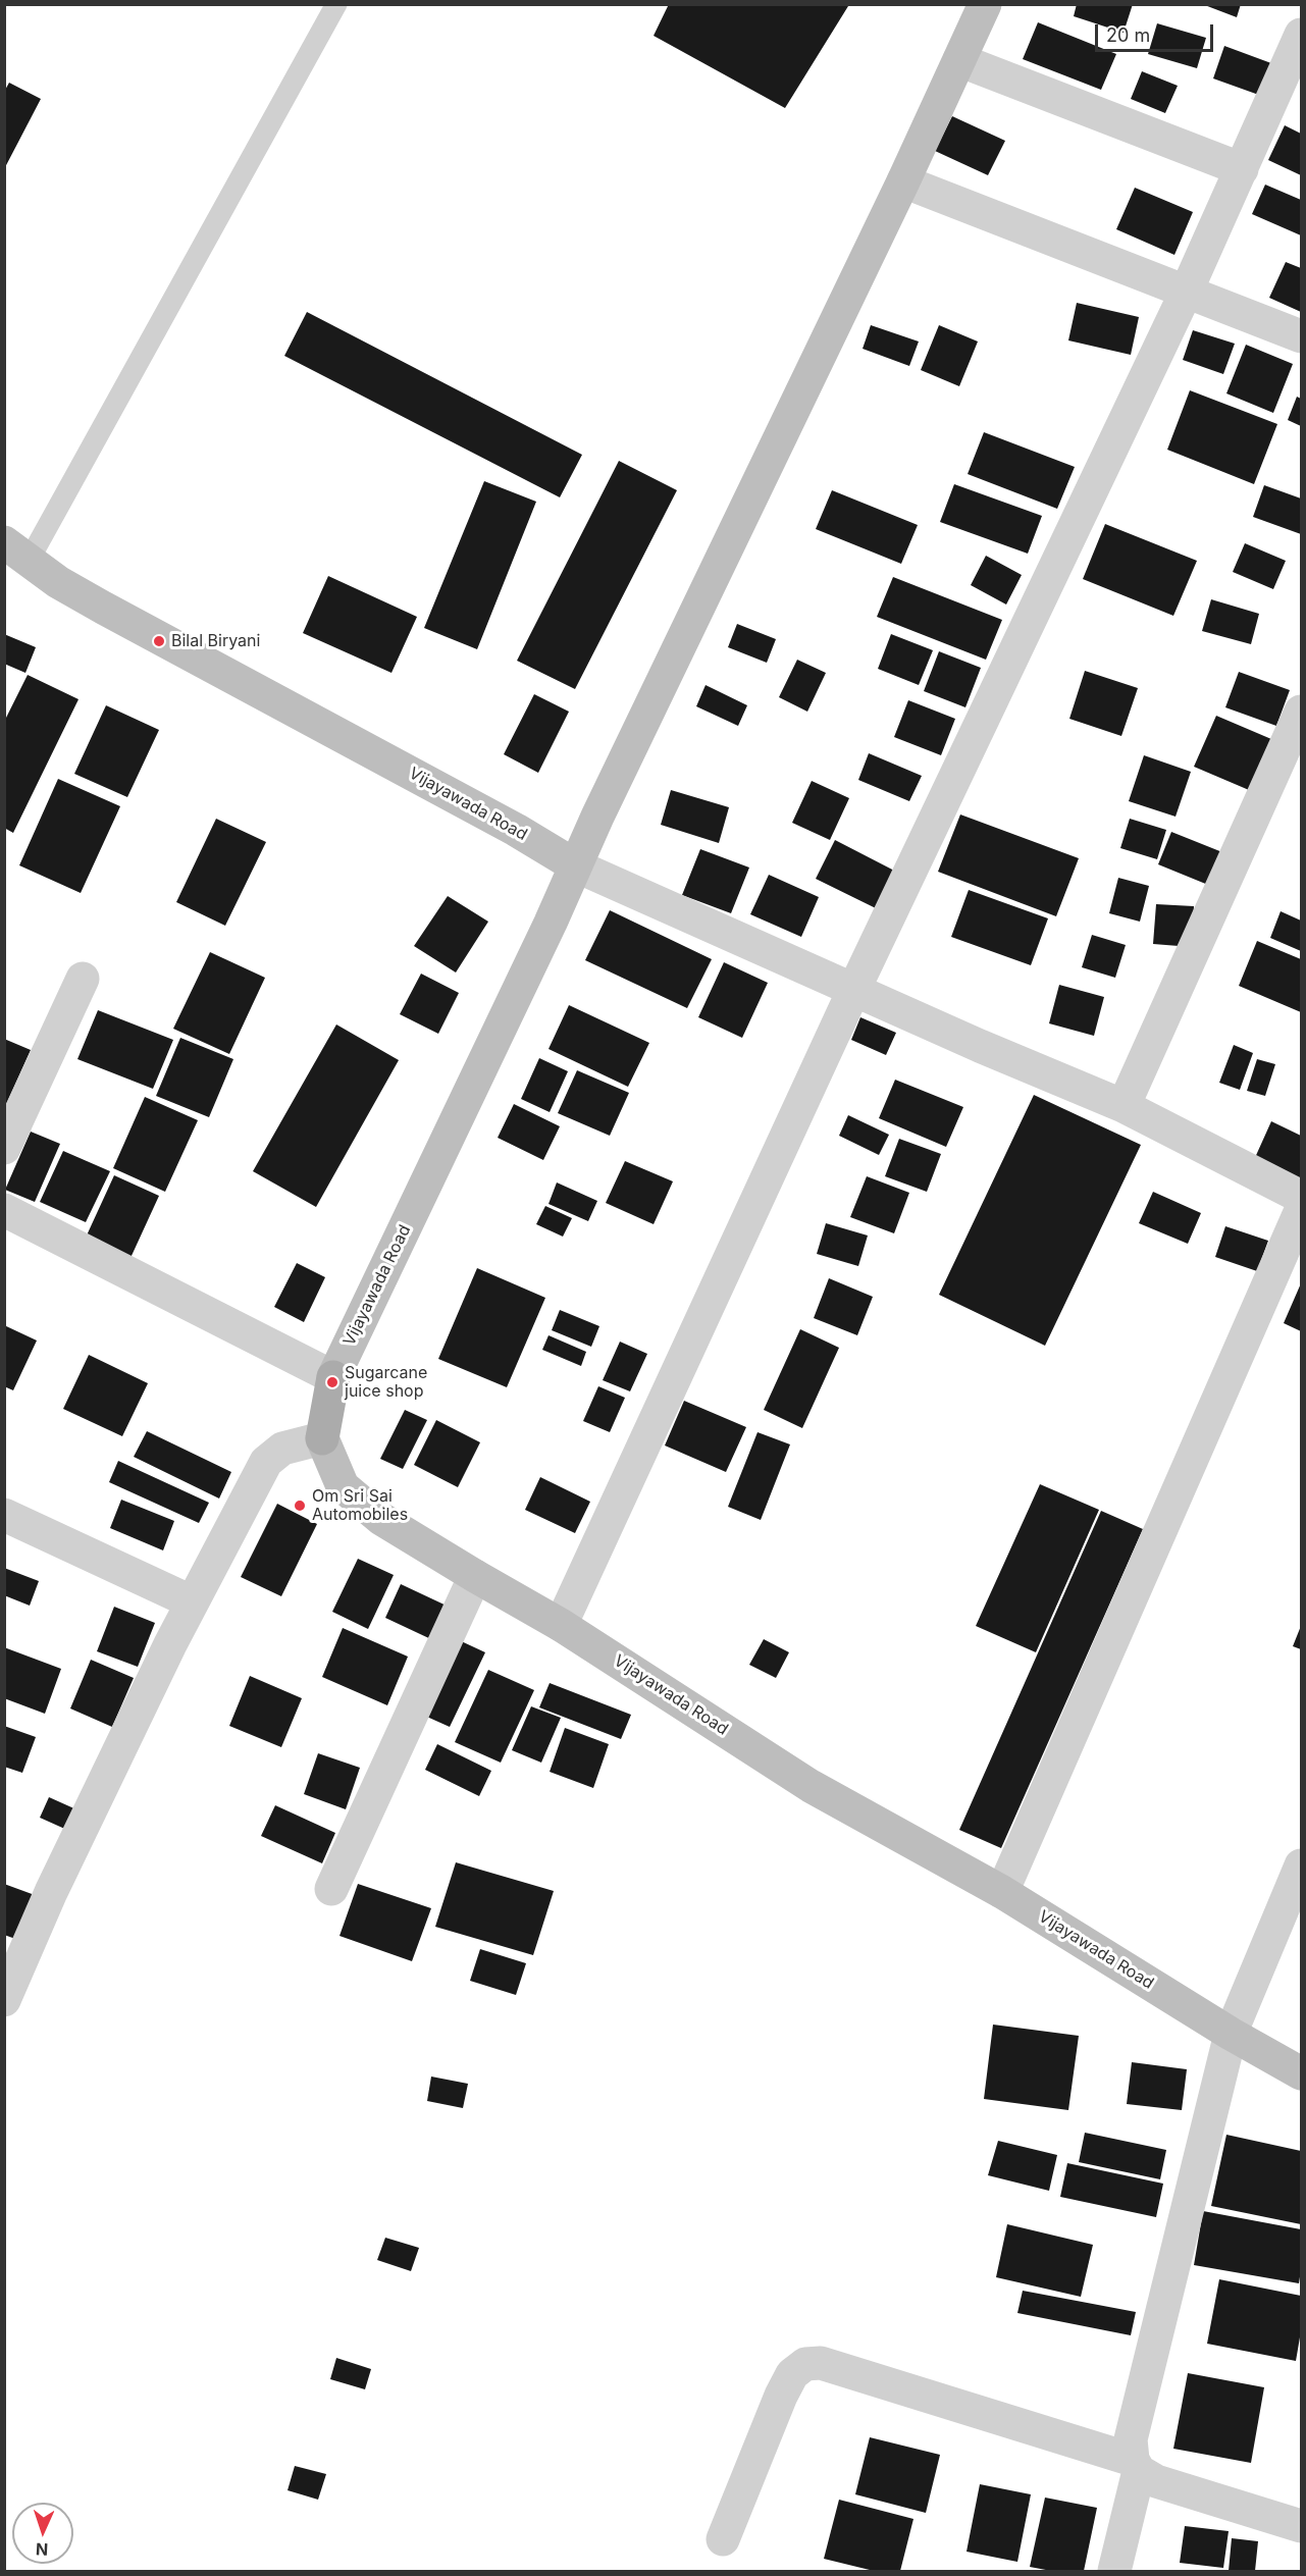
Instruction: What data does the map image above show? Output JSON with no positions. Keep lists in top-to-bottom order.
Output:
{
  "streets": {
    "main road": ["Vijayawada Road"]
  },
  "places": ["Bilal Biryani", "Sugarcane juice shop", "Om Sri Sai Automobiles"],
  "scale_bar": "20 m",
  "north": "bottom"
}
